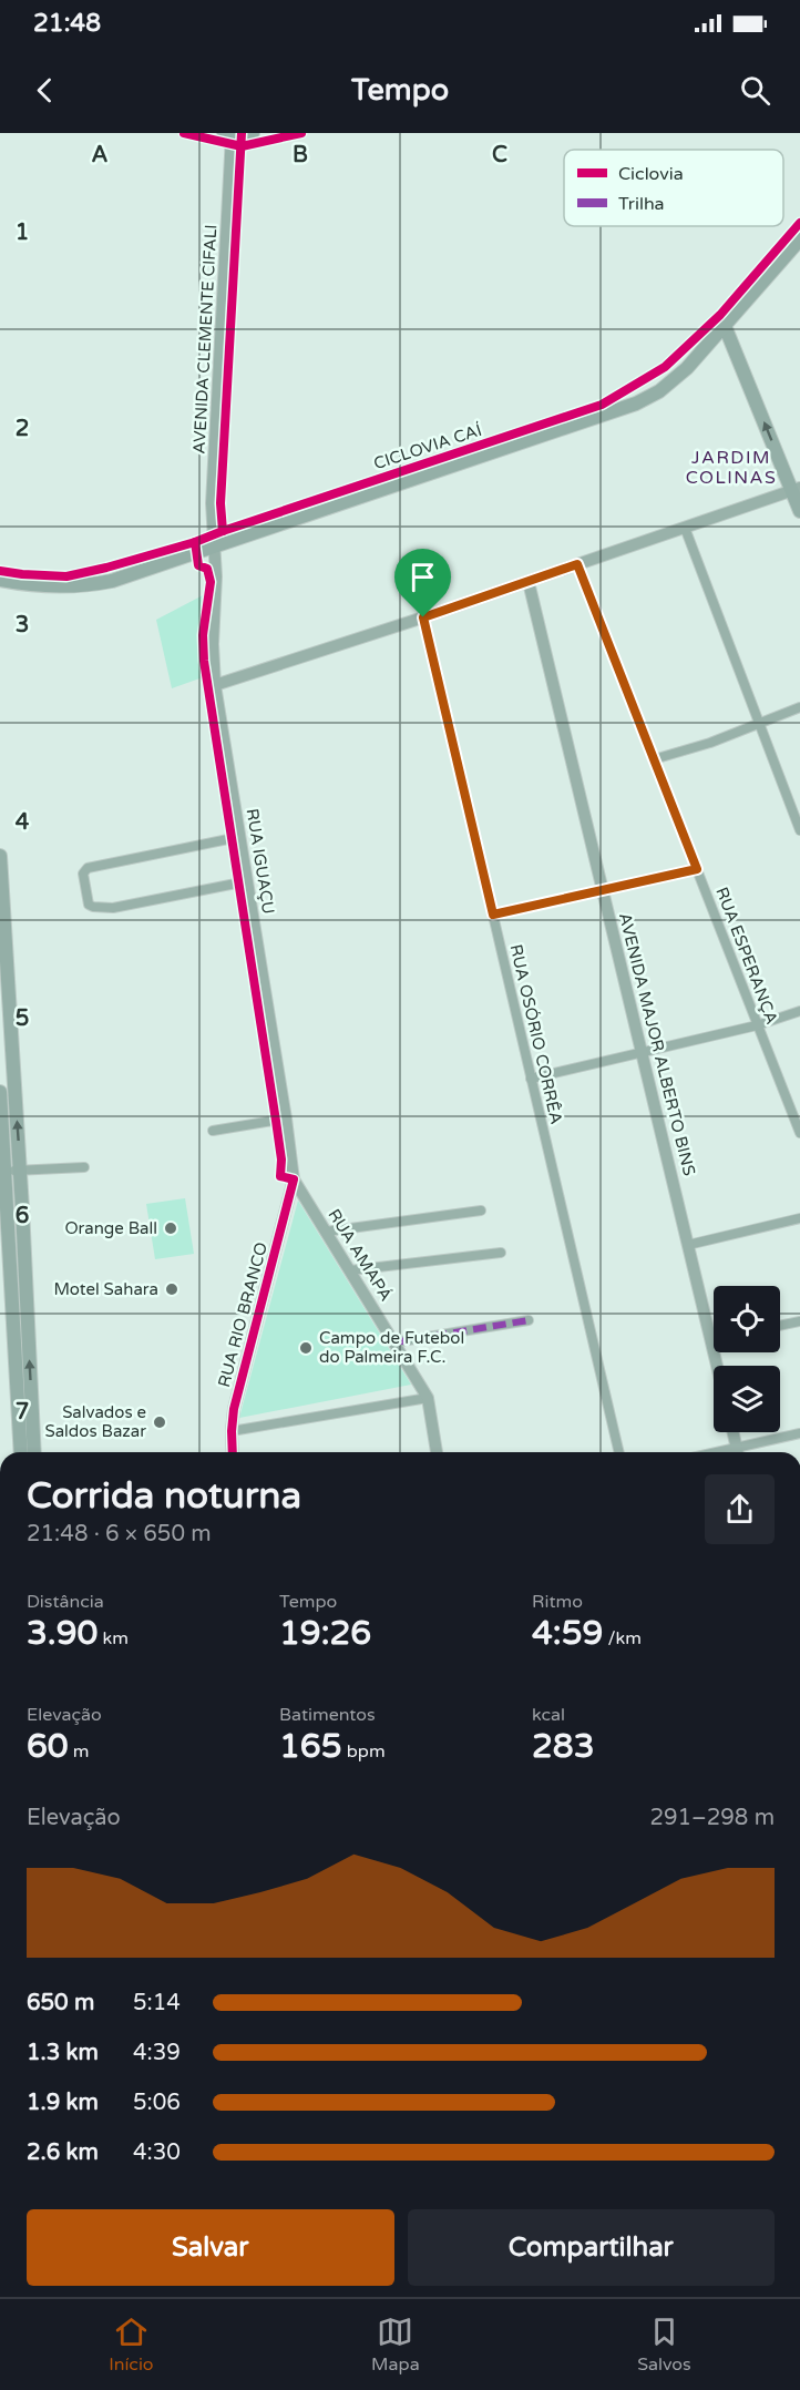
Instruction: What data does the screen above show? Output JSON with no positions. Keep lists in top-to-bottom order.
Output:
{
  "streets": {
    "street": [
      "AVENIDA CLEMENTE CIFALI",
      "RUA IGUAÇU",
      "RUA ESPERANÇA",
      "RUA OSÓRIO CORRÊA",
      "AVENIDA MAJOR ALBERTO BINS",
      "RUA AMAPÁ",
      "RUA RIO BRANCO"
    ],
    "cycle path": ["CICLOVIA CAÍ"]
  },
  "crossings": [
    ["AVENIDA CLEMENTE CIFALI", "RUA IGUAÇU"],
    ["RUA IGUAÇU", "RUA AMAPÁ"],
    ["RUA IGUAÇU", "RUA RIO BRANCO"],
    ["RUA AMAPÁ", "RUA RIO BRANCO"]
  ],
  "districts": ["JARDIM COLINAS"],
  "places": [
    "Orange Ball",
    "Motel Sahara",
    "Campo de Futebol do Palmeira F.C.",
    "Salvados e Saldos Bazar"
  ],
  "legend": ["Ciclovia", "Trilha"],
  "page": {
    "status": "21:48",
    "header": "Tempo",
    "heading": ["Corrida noturna", "21:48 · 6 × 650 m"],
    "stats": [
      ["Distância", "3.90 km"],
      ["Tempo", "19:26"],
      ["Ritmo", "4:59 /km"],
      ["Elevação", "60 m"],
      ["Batimentos", "165 bpm"],
      ["kcal", "283"]
    ],
    "chart": ["Elevação", "291–298 m"],
    "list": [
      {
        "name": "650 m",
        "note": "5:14"
      },
      {
        "name": "1.3 km",
        "note": "4:39"
      },
      {
        "name": "1.9 km",
        "note": "5:06"
      },
      {
        "name": "2.6 km",
        "note": "4:30"
      }
    ],
    "buttons": ["Salvar", "Compartilhar"],
    "tabs": ["Início", "Mapa", "Salvos"]
  },
  "grid": {
    "columns": ["A", "B", "C"],
    "rows": [
      "1",
      "2",
      "3",
      "4",
      "5",
      "6",
      "7"
    ]
  }
}
